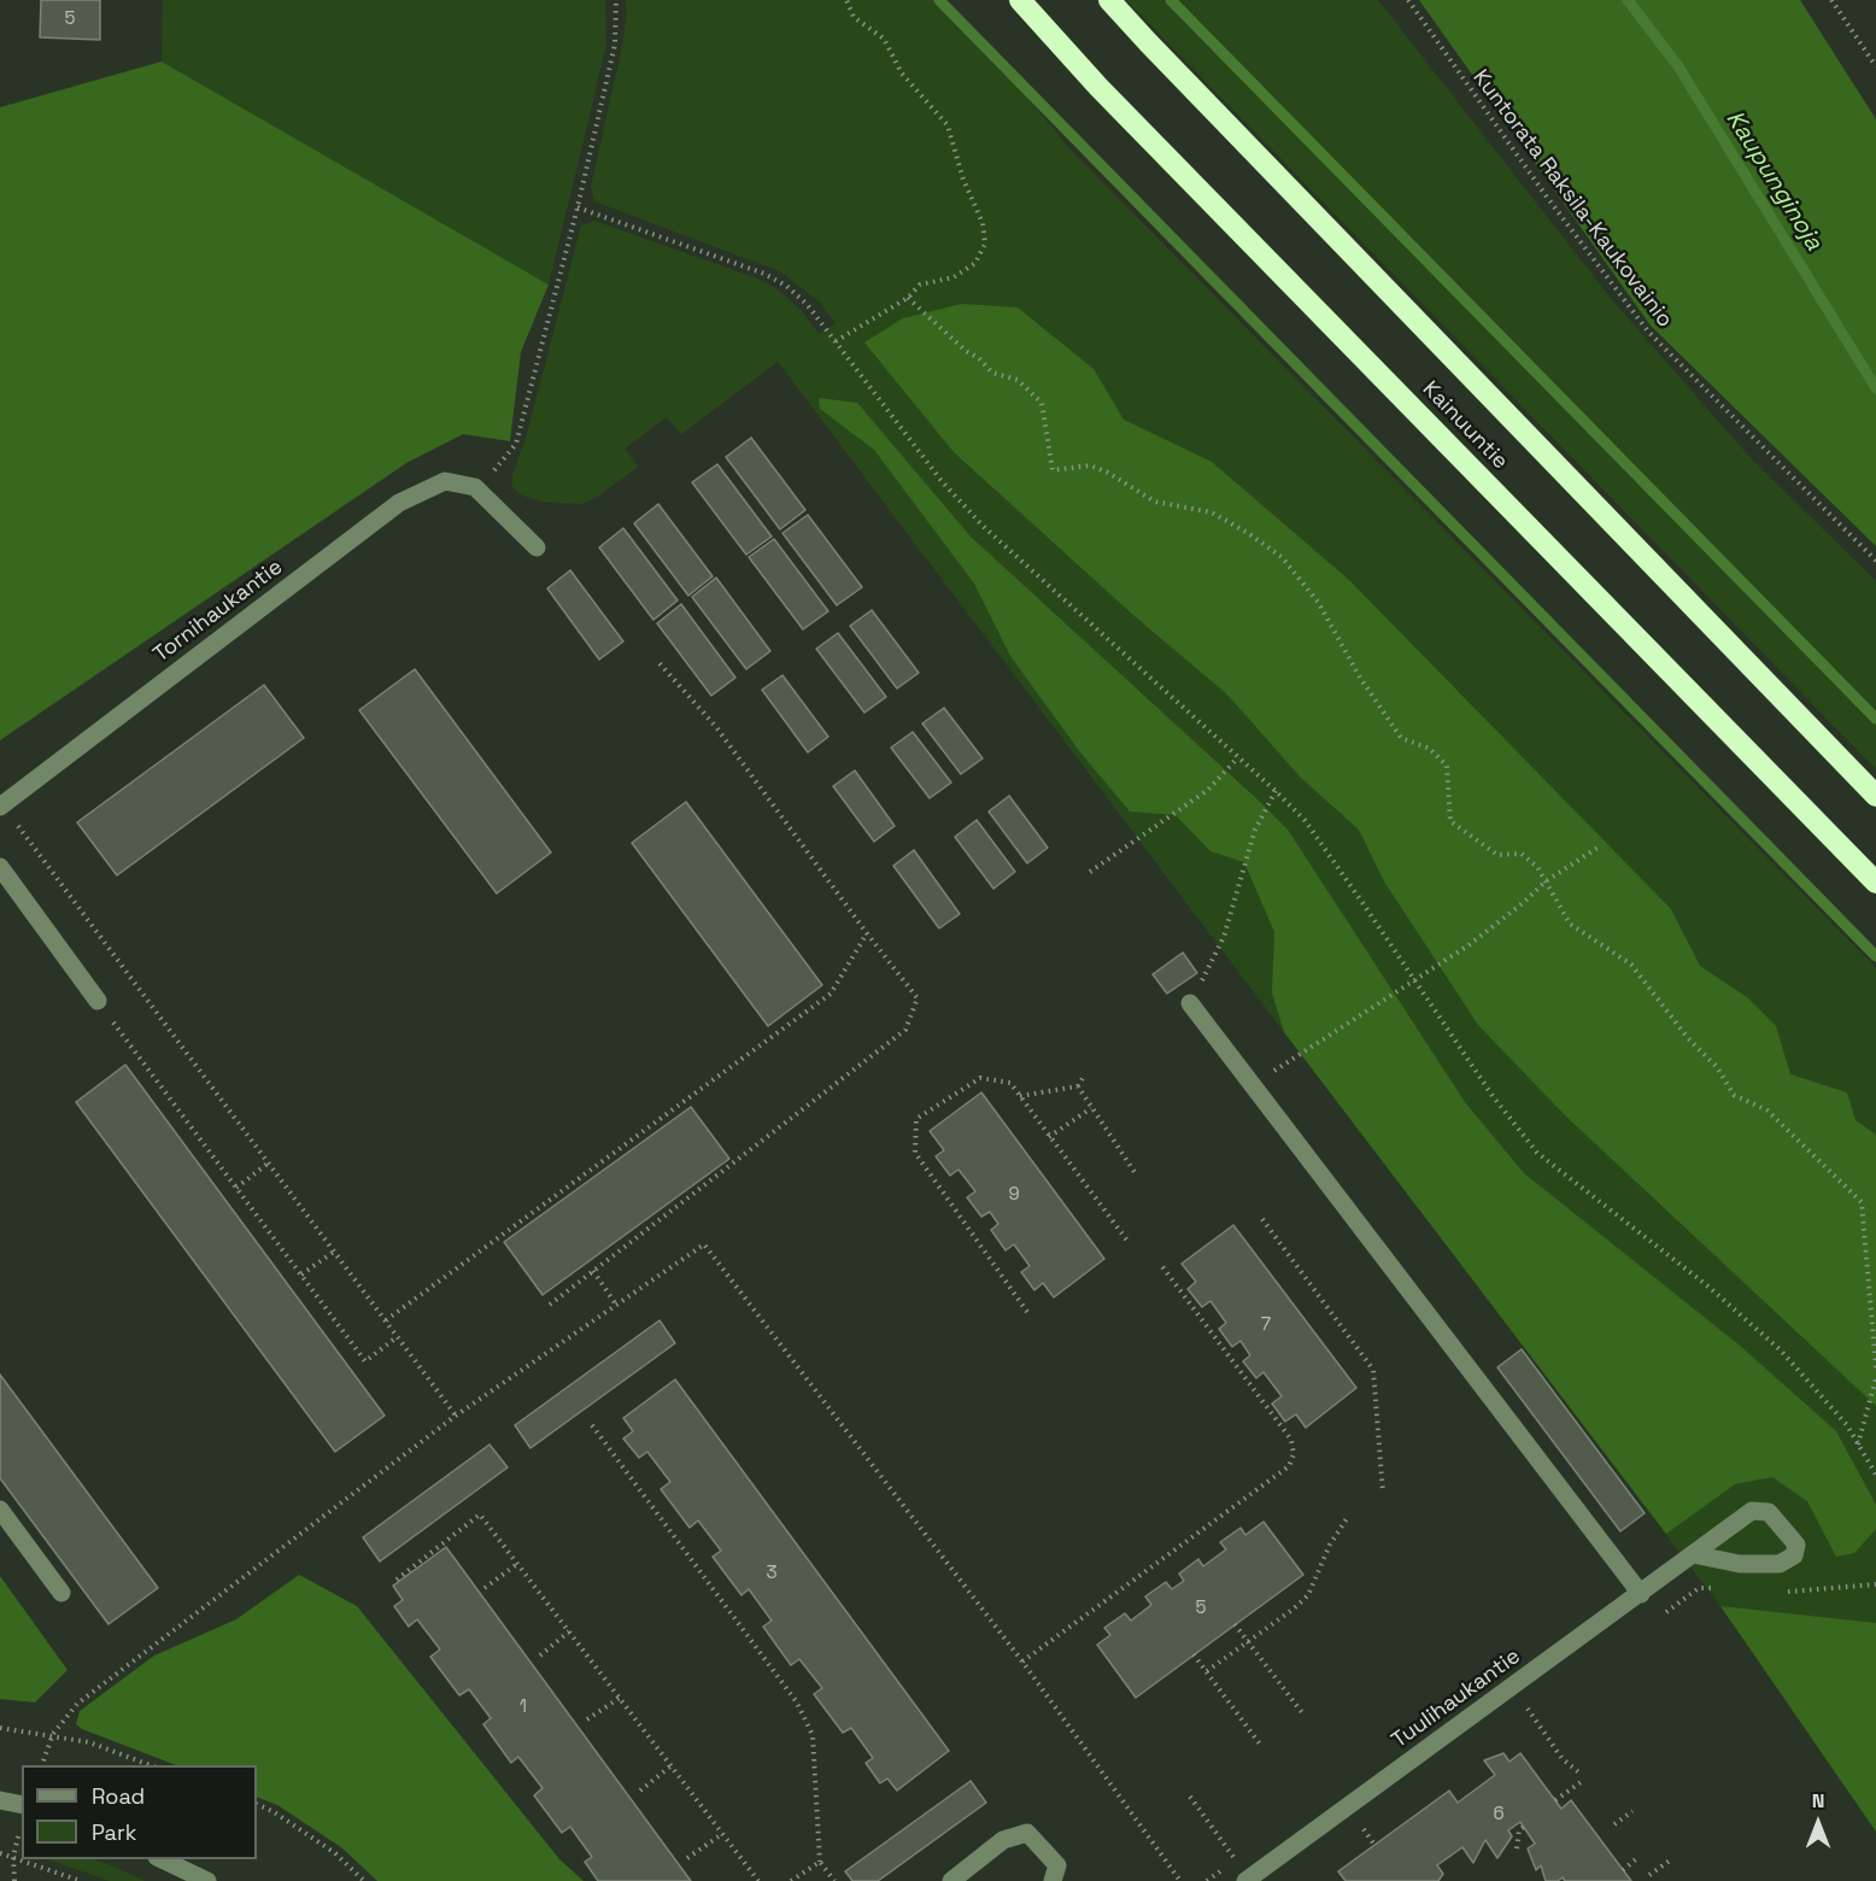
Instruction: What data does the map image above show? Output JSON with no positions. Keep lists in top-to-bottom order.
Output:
{
  "streets": {
    "highway": ["Kainuuntie"],
    "street": ["Tornihaukantie", "Tuulihaukantie"],
    "path": ["Kuntorata Raksila-Kaukovainio"]
  },
  "water": ["Kaupunginoja"],
  "house_numbers": [
    "5",
    "9",
    "7",
    "3",
    "5",
    "1",
    "6"
  ],
  "legend": ["Road", "Park"],
  "north": "top"
}
